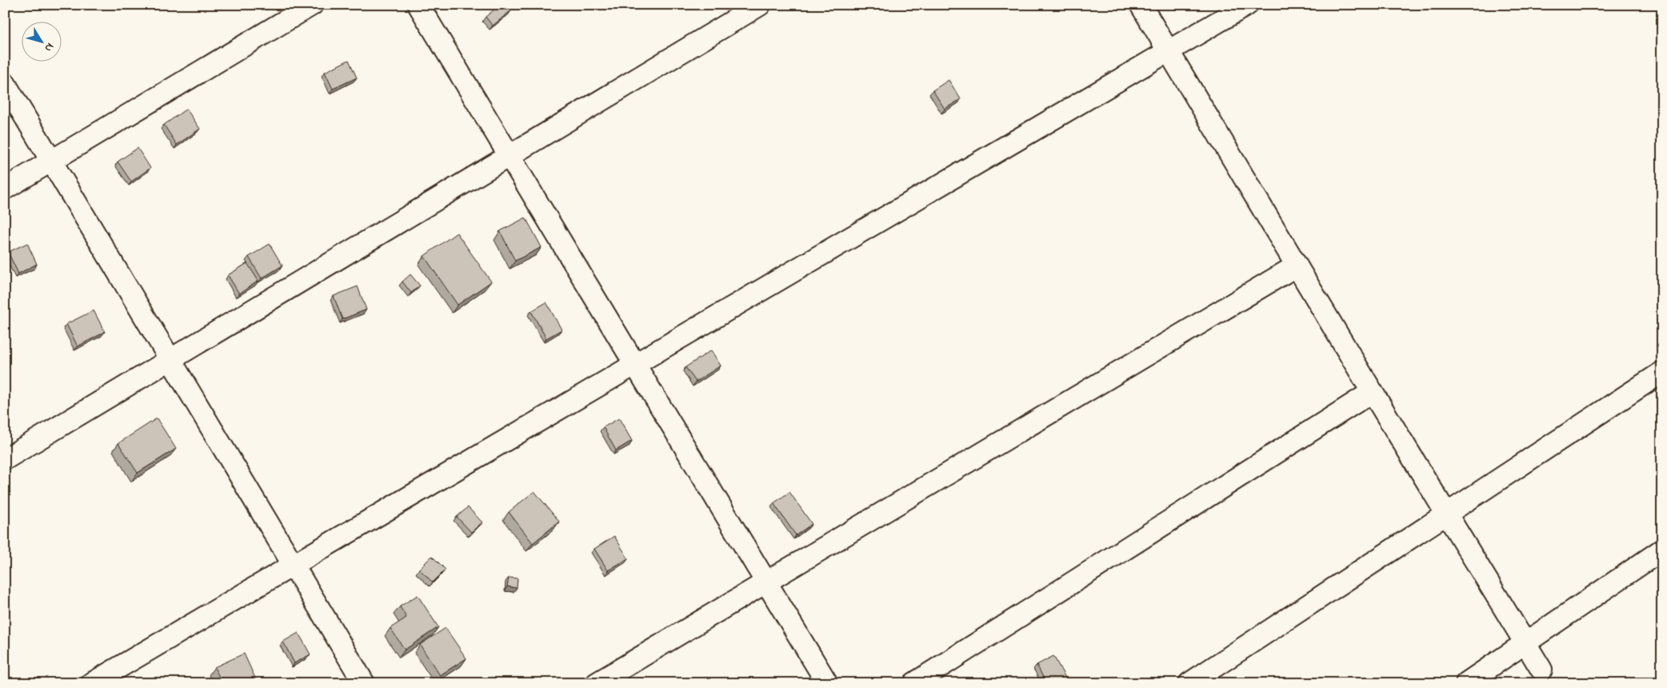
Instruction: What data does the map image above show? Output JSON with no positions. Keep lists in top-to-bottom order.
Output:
{
  "north": "bottom right"
}
